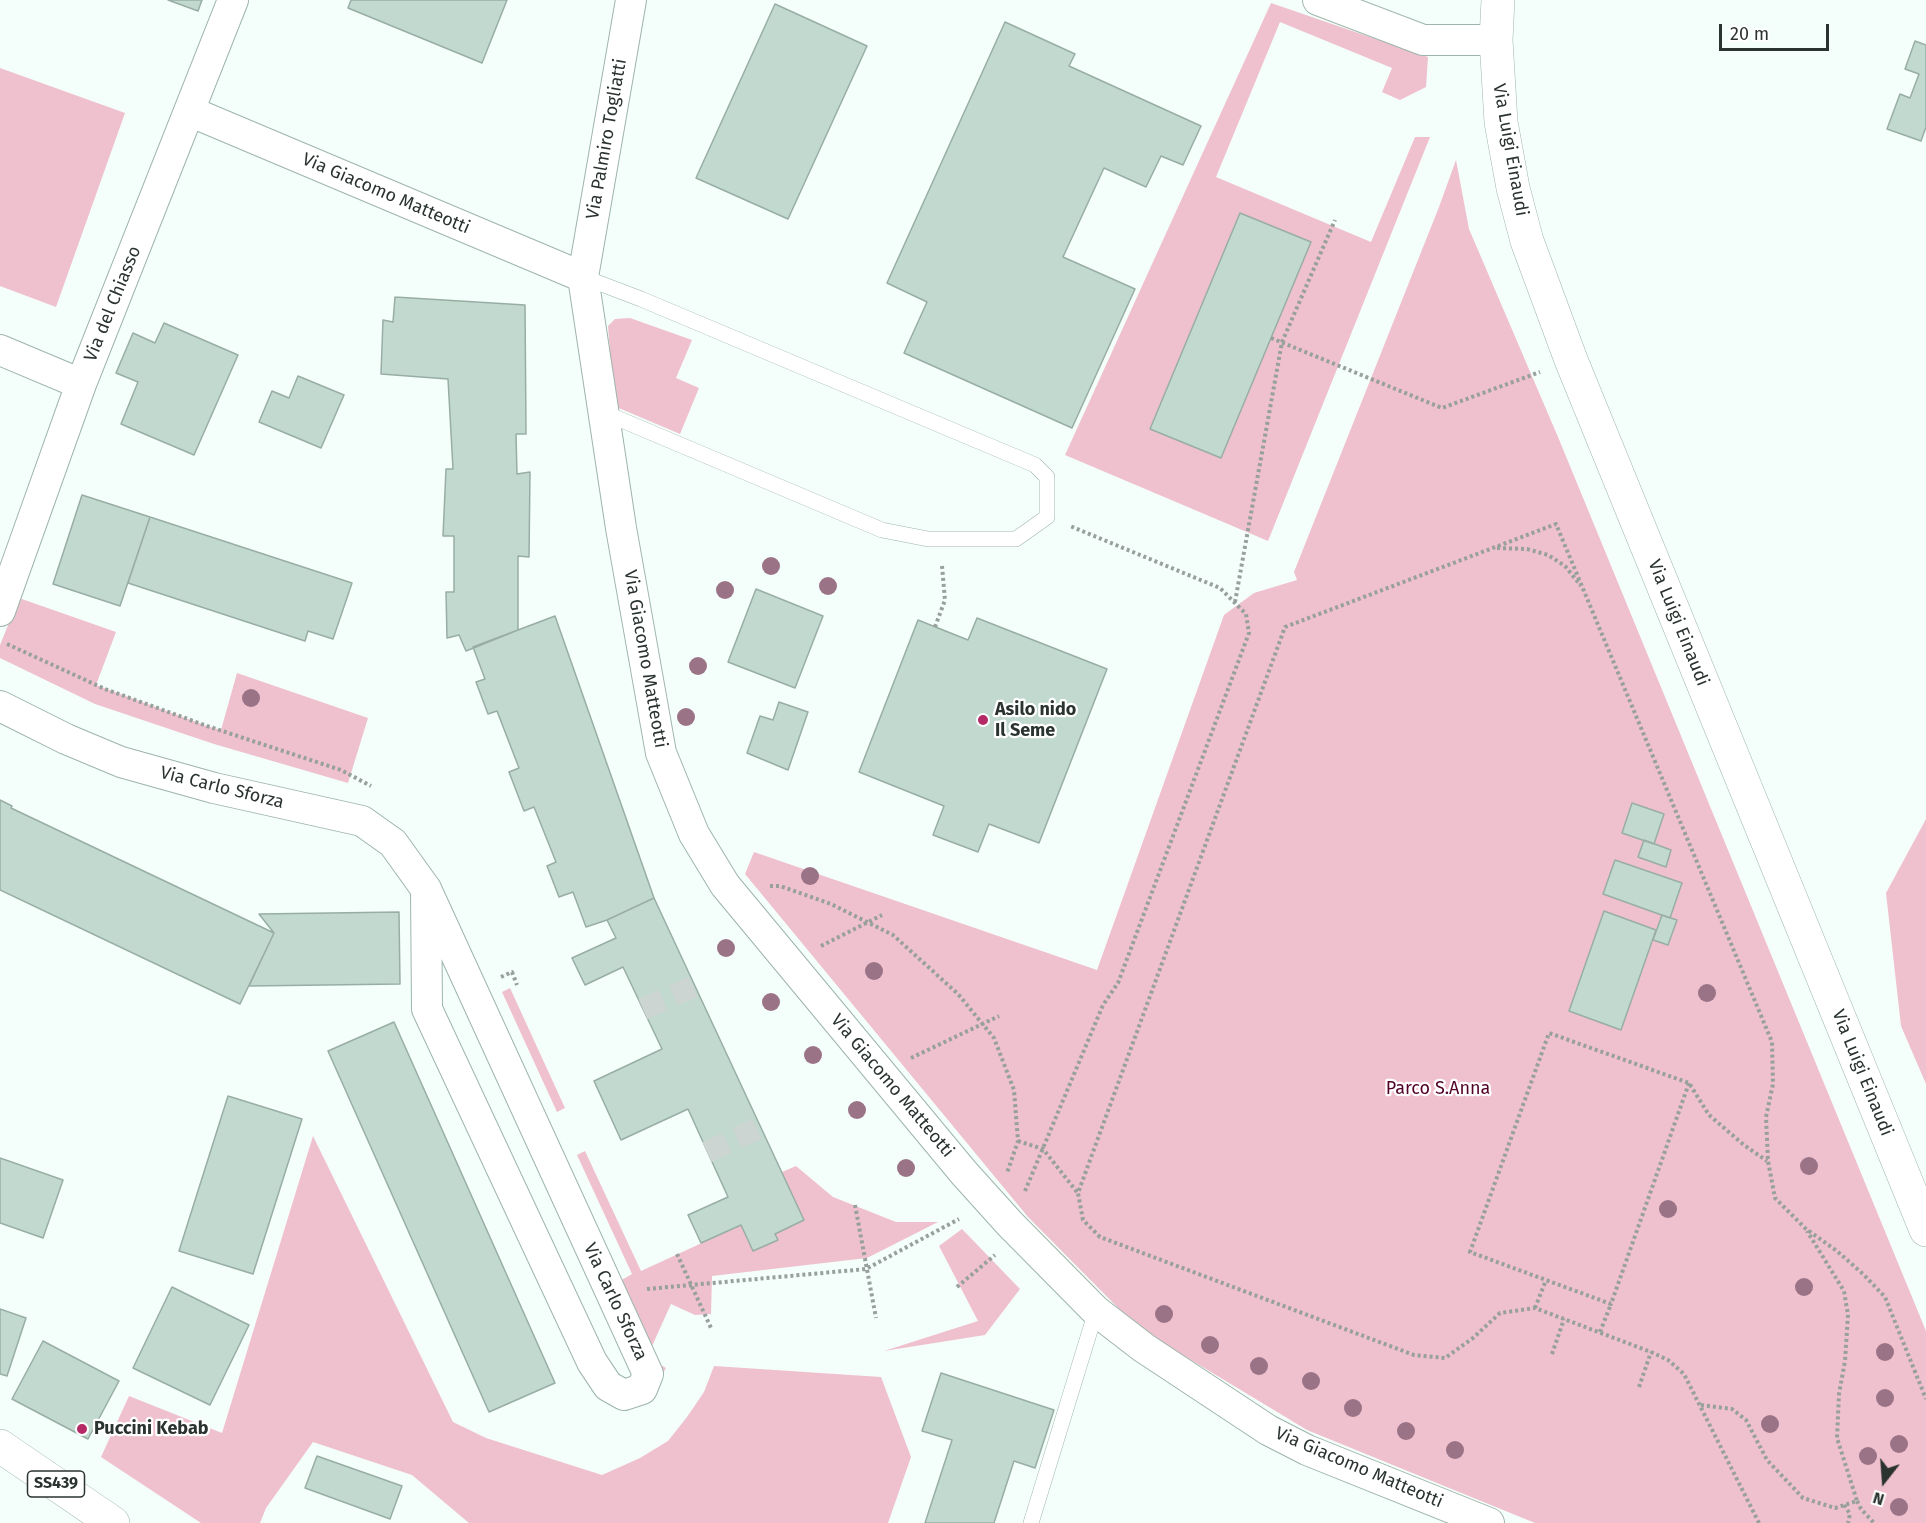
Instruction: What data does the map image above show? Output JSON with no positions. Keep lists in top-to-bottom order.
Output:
{
  "streets": {
    "main road": ["Via Luigi Einaudi", "SS439"],
    "street": [
      "Via Palmiro Togliatti",
      "Via Giacomo Matteotti",
      "Via del Chiasso",
      "Via Carlo Sforza"
    ]
  },
  "crossings": [
    ["Via Palmiro Togliatti", "Via Giacomo Matteotti"],
    ["Via Giacomo Matteotti", "Via del Chiasso"]
  ],
  "parks": ["Parco S.Anna"],
  "places": ["Asilo nido Il Seme", "Puccini Kebab"],
  "scale_bar": "20 m",
  "north": "bottom"
}
